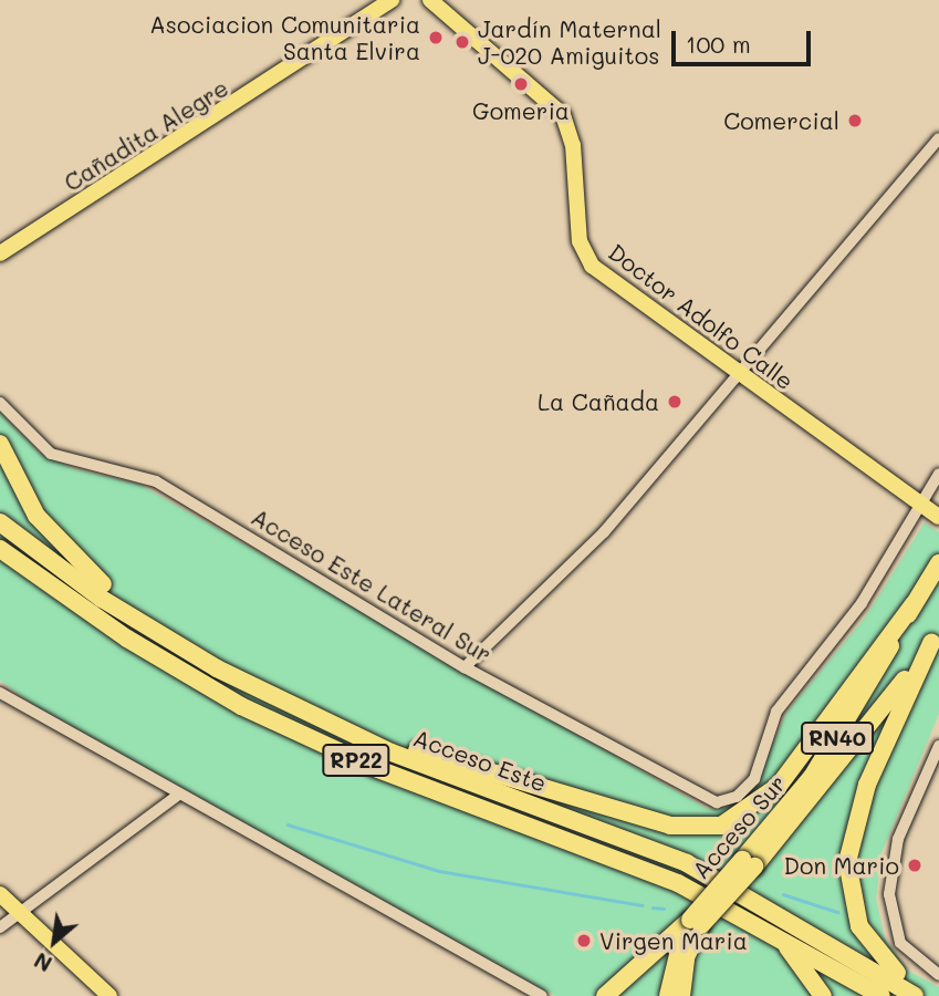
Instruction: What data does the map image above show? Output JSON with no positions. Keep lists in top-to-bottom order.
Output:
{
  "streets": {
    "highway": [
      "RN40",
      "RP22",
      "Acceso Este",
      "Acceso Sur"
    ],
    "main road": ["Cañadita Alegre", "Doctor Adolfo Calle"],
    "street": ["Acceso Este Lateral Sur"]
  },
  "crossings": [
    ["Doctor Adolfo Calle", "Acceso Este Lateral Sur"]
  ],
  "places": [
    "Asociacion Comunitaria Santa Elvira",
    "Jardín Maternal J-020 Amiguitos",
    "Gomeria",
    "Comercial",
    "La Cañada",
    "Don Mario",
    "Virgen Maria"
  ],
  "scale_bar": "100 m",
  "north": "bottom left"
}
